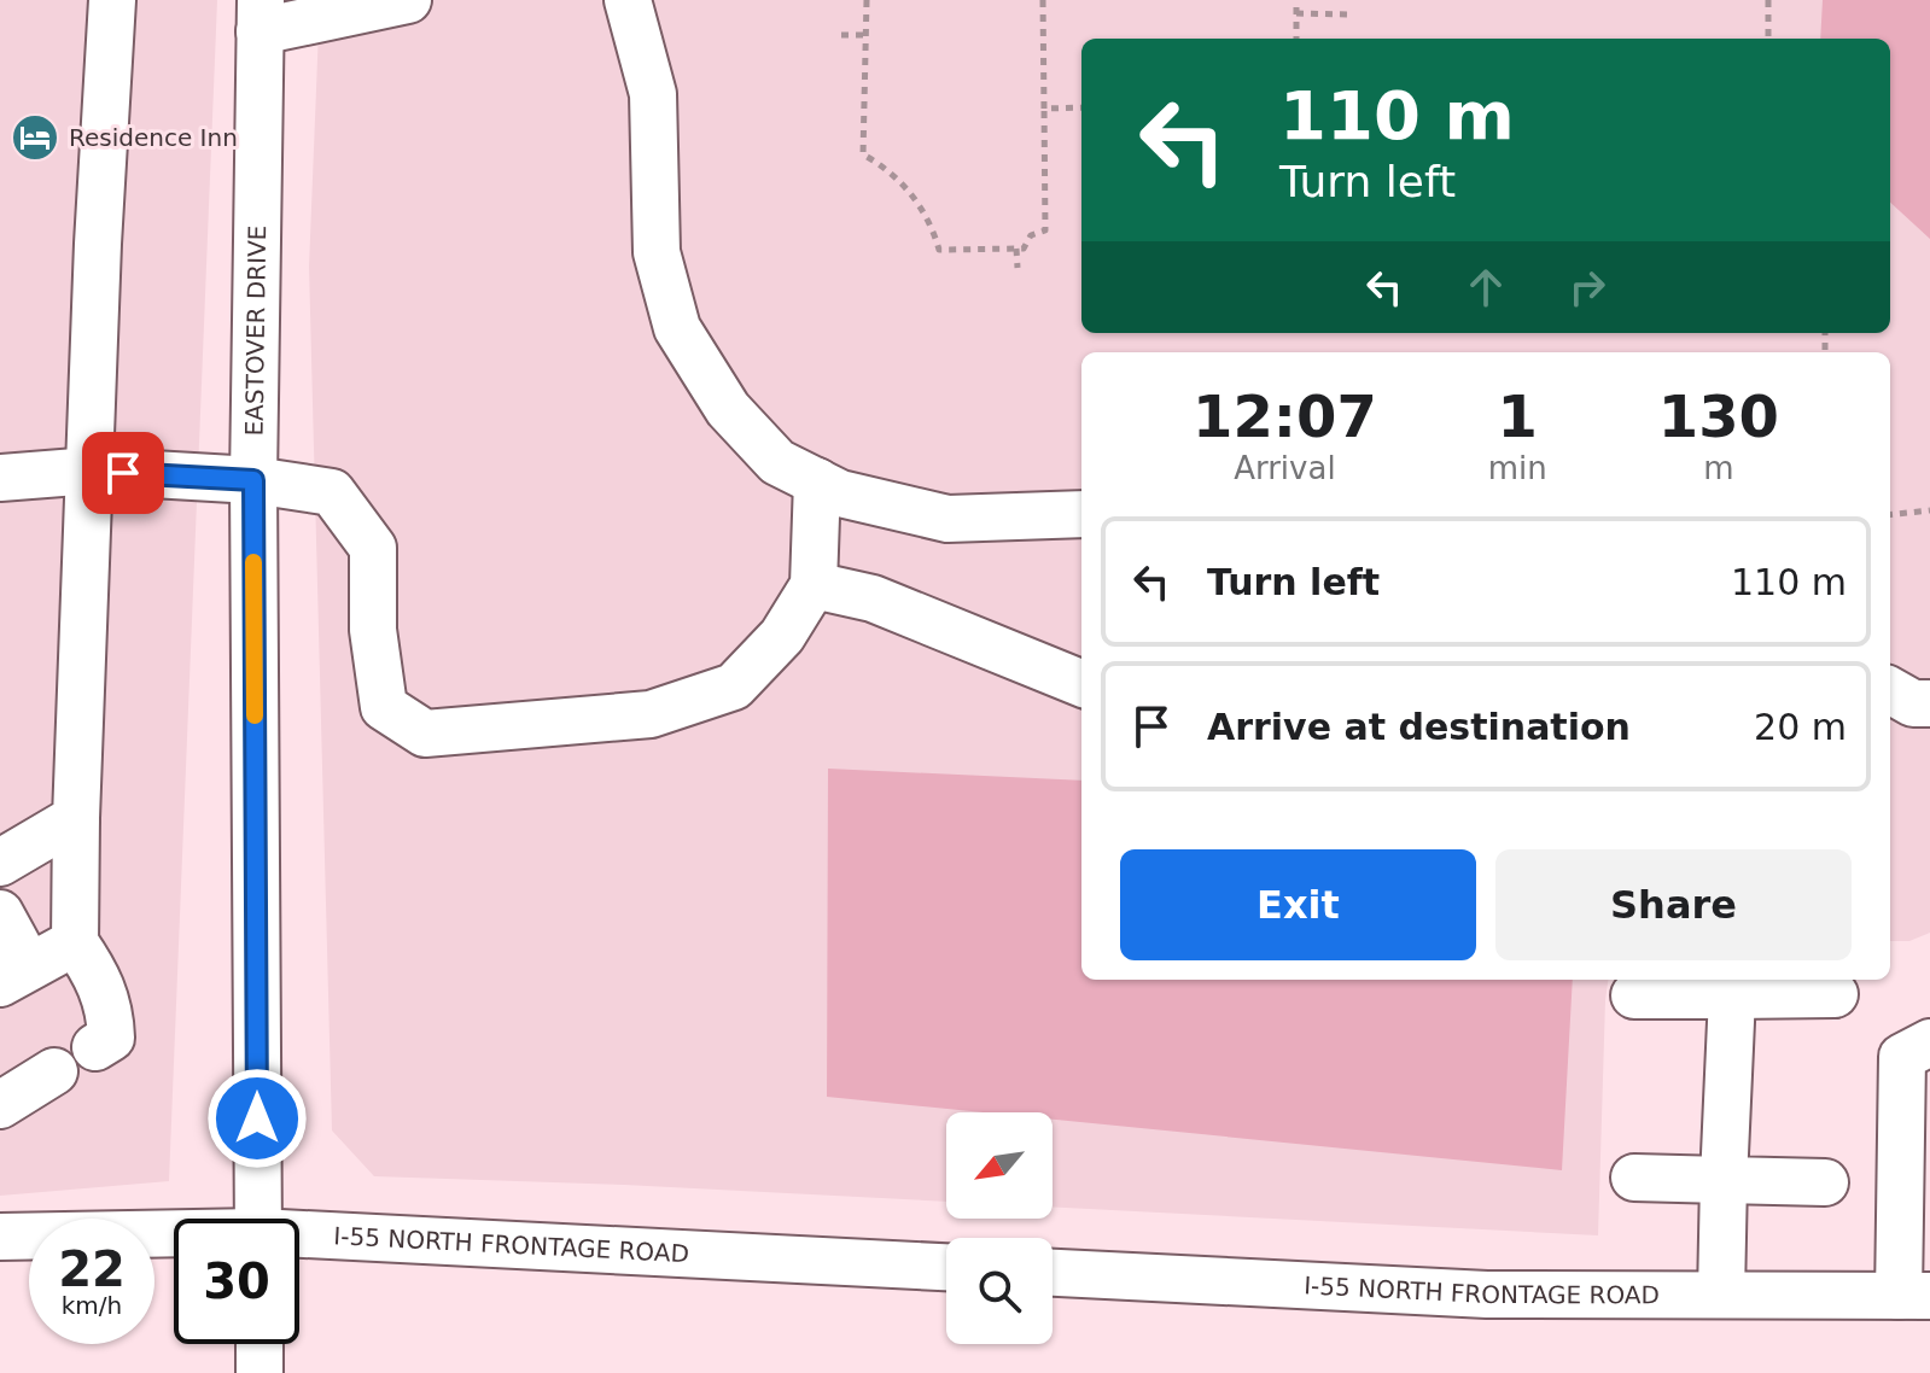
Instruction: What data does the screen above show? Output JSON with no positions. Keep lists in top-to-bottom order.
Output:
{
  "streets": {
    "street": ["EASTOVER DRIVE", "I-55 NORTH FRONTAGE ROAD"]
  },
  "places": {
    "hotel": ["Residence Inn"]
  },
  "north": "bottom left",
  "page": {
    "turn": ["110 m", "Turn left"],
    "eta": [
      "12:07",
      "Arrival",
      "1",
      "min",
      "130",
      "m"
    ],
    "list": [
      {
        "name": "Turn left",
        "value": "110 m"
      },
      {
        "name": "Arrive at destination",
        "value": "20 m"
      }
    ],
    "buttons": ["Exit", "Share"],
    "speed": "22 km/h",
    "limit": "30"
  }
}
